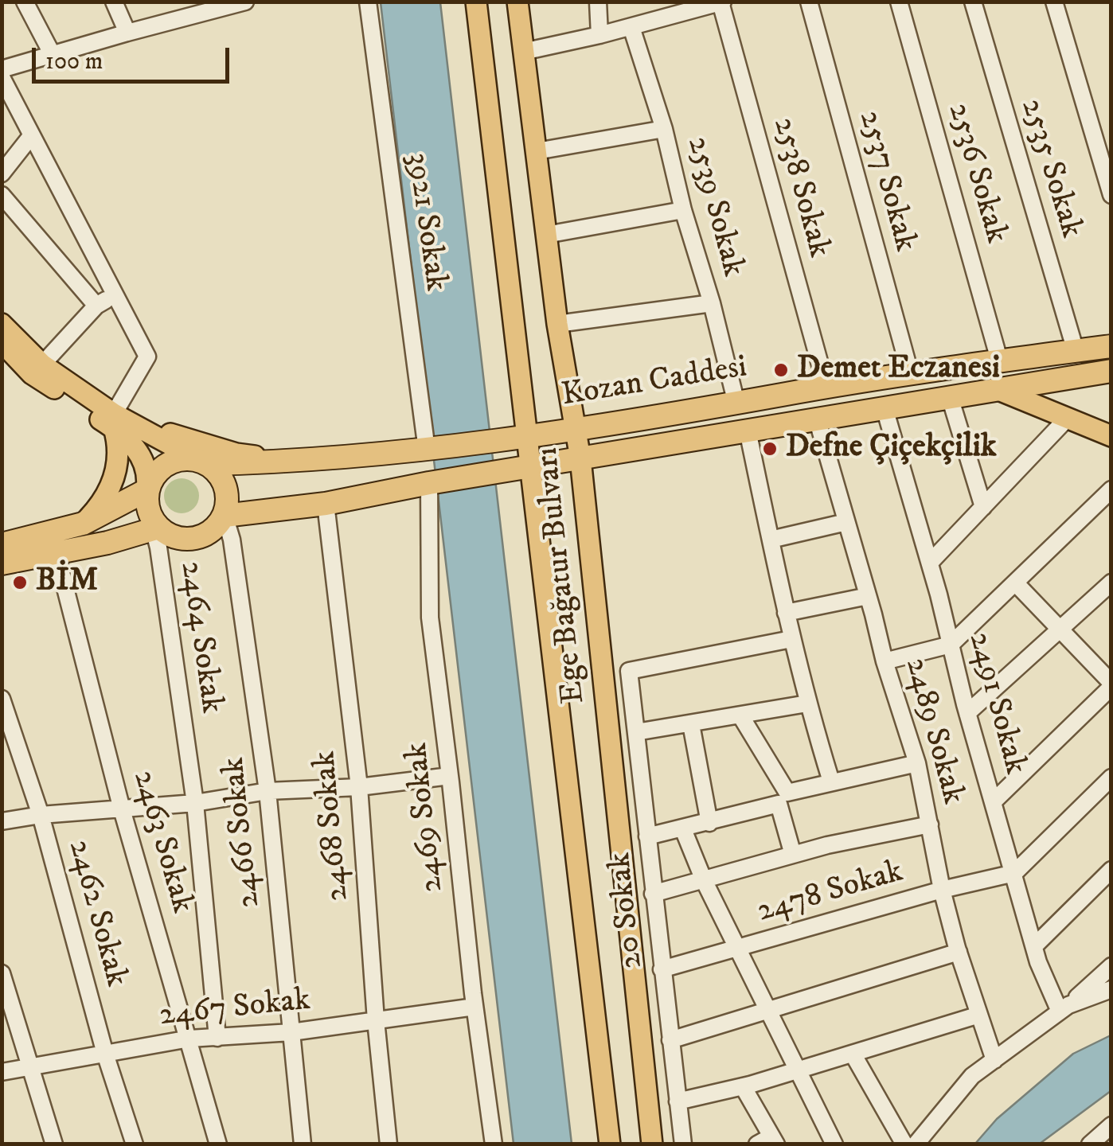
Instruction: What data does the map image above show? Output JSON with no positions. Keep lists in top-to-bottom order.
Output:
{
  "streets": {
    "highway": ["Kozan Caddesi"],
    "main road": ["Ege Bağatur Bulvarı"],
    "street": [
      "2535 Sokak",
      "2536 Sokak",
      "2537 Sokak",
      "2538 Sokak",
      "2539 Sokak",
      "3921 Sokak",
      "2464 Sokak",
      "2491 Sokak",
      "2489 Sokak",
      "2469 Sokak",
      "2468 Sokak",
      "2466 Sokak",
      "2463 Sokak",
      "2478 Sokak",
      "20 Sokak",
      "2462 Sokak",
      "2467 Sokak"
    ]
  },
  "crossings": [
    ["2535 Sokak", "Kozan Caddesi"],
    ["2536 Sokak", "Kozan Caddesi"],
    ["2537 Sokak", "Kozan Caddesi"],
    ["2538 Sokak", "Kozan Caddesi"],
    ["2539 Sokak", "Kozan Caddesi"],
    ["3921 Sokak", "Kozan Caddesi"],
    ["Kozan Caddesi", "Ege Bağatur Bulvarı"],
    ["Kozan Caddesi", "2464 Sokak"],
    ["Kozan Caddesi", "2491 Sokak"],
    ["Kozan Caddesi", "2489 Sokak"],
    ["Kozan Caddesi", "2469 Sokak"],
    ["Kozan Caddesi", "2468 Sokak"],
    ["Kozan Caddesi", "2466 Sokak"],
    ["2464 Sokak", "2466 Sokak"],
    ["2464 Sokak", "2467 Sokak"],
    ["2491 Sokak", "2478 Sokak"],
    ["2489 Sokak", "2478 Sokak"],
    ["2469 Sokak", "2467 Sokak"],
    ["2468 Sokak", "2467 Sokak"],
    ["2466 Sokak", "2467 Sokak"],
    ["2463 Sokak", "2467 Sokak"],
    ["2478 Sokak", "20 Sokak"],
    ["2462 Sokak", "2467 Sokak"]
  ],
  "places": ["Demet Eczanesi", "Defne Çiçekçilik", "BİM"],
  "scale_bar": "100 m"
}
